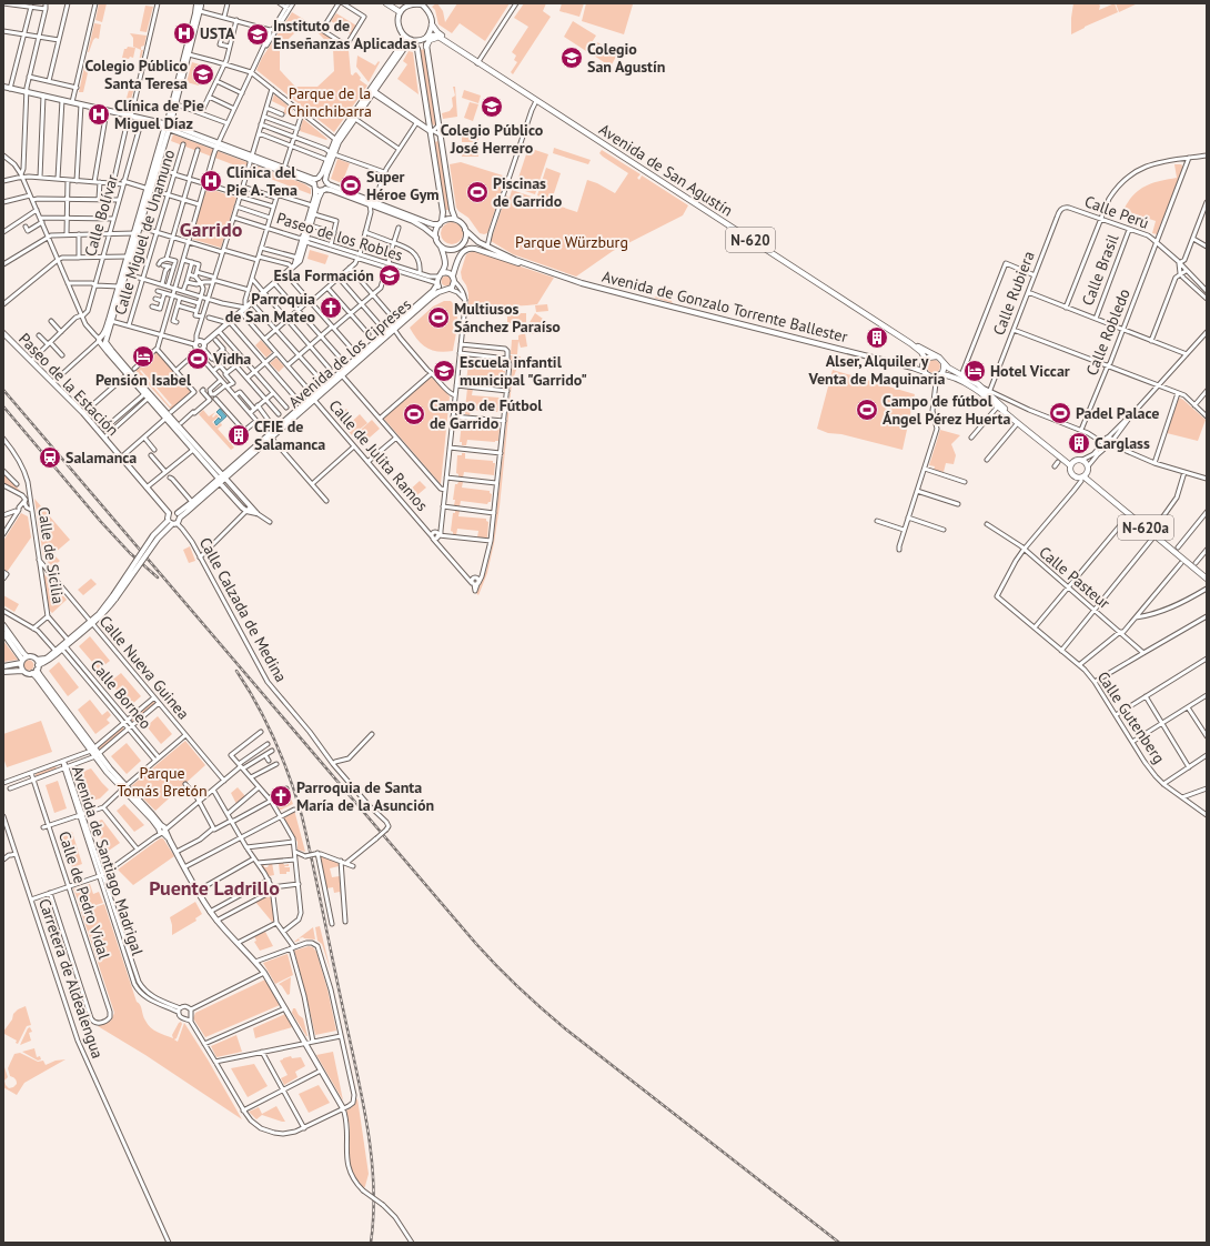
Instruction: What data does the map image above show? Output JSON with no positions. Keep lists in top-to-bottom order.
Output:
{
  "streets": {
    "highway": ["Avenida de San Agustín", "N-620", "N-620a"],
    "main road": ["Avenida de Gonzalo Torrente Ballester", "Avenida de los Cipreses", "Paseo de la Estación"],
    "street": [
      "Calle Perú",
      "Calle Bolívar",
      "Calle Miguel de Unamuno",
      "Paseo de los Robles",
      "Calle Brasil",
      "Calle Rubiera",
      "Calle Robledo",
      "Calle de Julita Ramos",
      "Calle de Sicilia",
      "Calle Pasteur",
      "Calle Calzada de Medina",
      "Calle Nueva Guinea",
      "Calle Borneo",
      "Calle Gutenberg",
      "Avenida de Santiago Madrigal",
      "Calle de Pedro Vidal",
      "Carretera de Aldealengua"
    ]
  },
  "crossings": [
    ["Avenida de San Agustín", "N-620"],
    ["Avenida de San Agustín", "Avenida de Gonzalo Torrente Ballester"],
    ["Calle Perú", "Calle Brasil"],
    ["Calle Perú", "Calle Rubiera"],
    ["Calle Perú", "Calle Robledo"],
    ["Paseo de los Robles", "Avenida de los Cipreses"],
    ["N-620", "Avenida de Gonzalo Torrente Ballester"],
    ["Avenida de los Cipreses", "Calle de Julita Ramos"],
    ["Avenida de los Cipreses", "Calle Calzada de Medina"],
    ["Calle de Sicilia", "Calle Nueva Guinea"],
    ["Calle Pasteur", "Calle Gutenberg"]
  ],
  "districts": ["Garrido", "Puente Ladrillo"],
  "parks": ["Parque de la Chinchibarra", "Parque Würzburg", "Parque Tomás Bretón"],
  "places": {
    "hospital": ["USTA", "Clínica de Pie Miguel Díaz", "Clínica del Pie A. Tena"],
    "school or university": [
      "Instituto de Enseñanzas Aplicadas",
      "Colegio San Agustín",
      "Colegio Público Santa Teresa",
      "Colegio Público José Herrero",
      "Esla Formación",
      "Escuela infantil municipal \"Garrido\""
    ],
    "sports": [
      "Super Héroe Gym",
      "Piscinas de Garrido",
      "Multiusos Sánchez Paraíso",
      "Vidha",
      "Campo de fútbol Ángel Pérez Huerta",
      "Padel Palace",
      "Campo de Fútbol de Garrido"
    ],
    "church": ["Parroquia de San Mateo", "Parroquia de Santa María de la Asunción"],
    "building": ["Alser, Alquiler y Venta de Maquinaria", "CFIE de Salamanca", "Carglass"],
    "hotel": ["Pensión Isabel", "Hotel Viccar"],
    "station": ["Salamanca"]
  }
}
